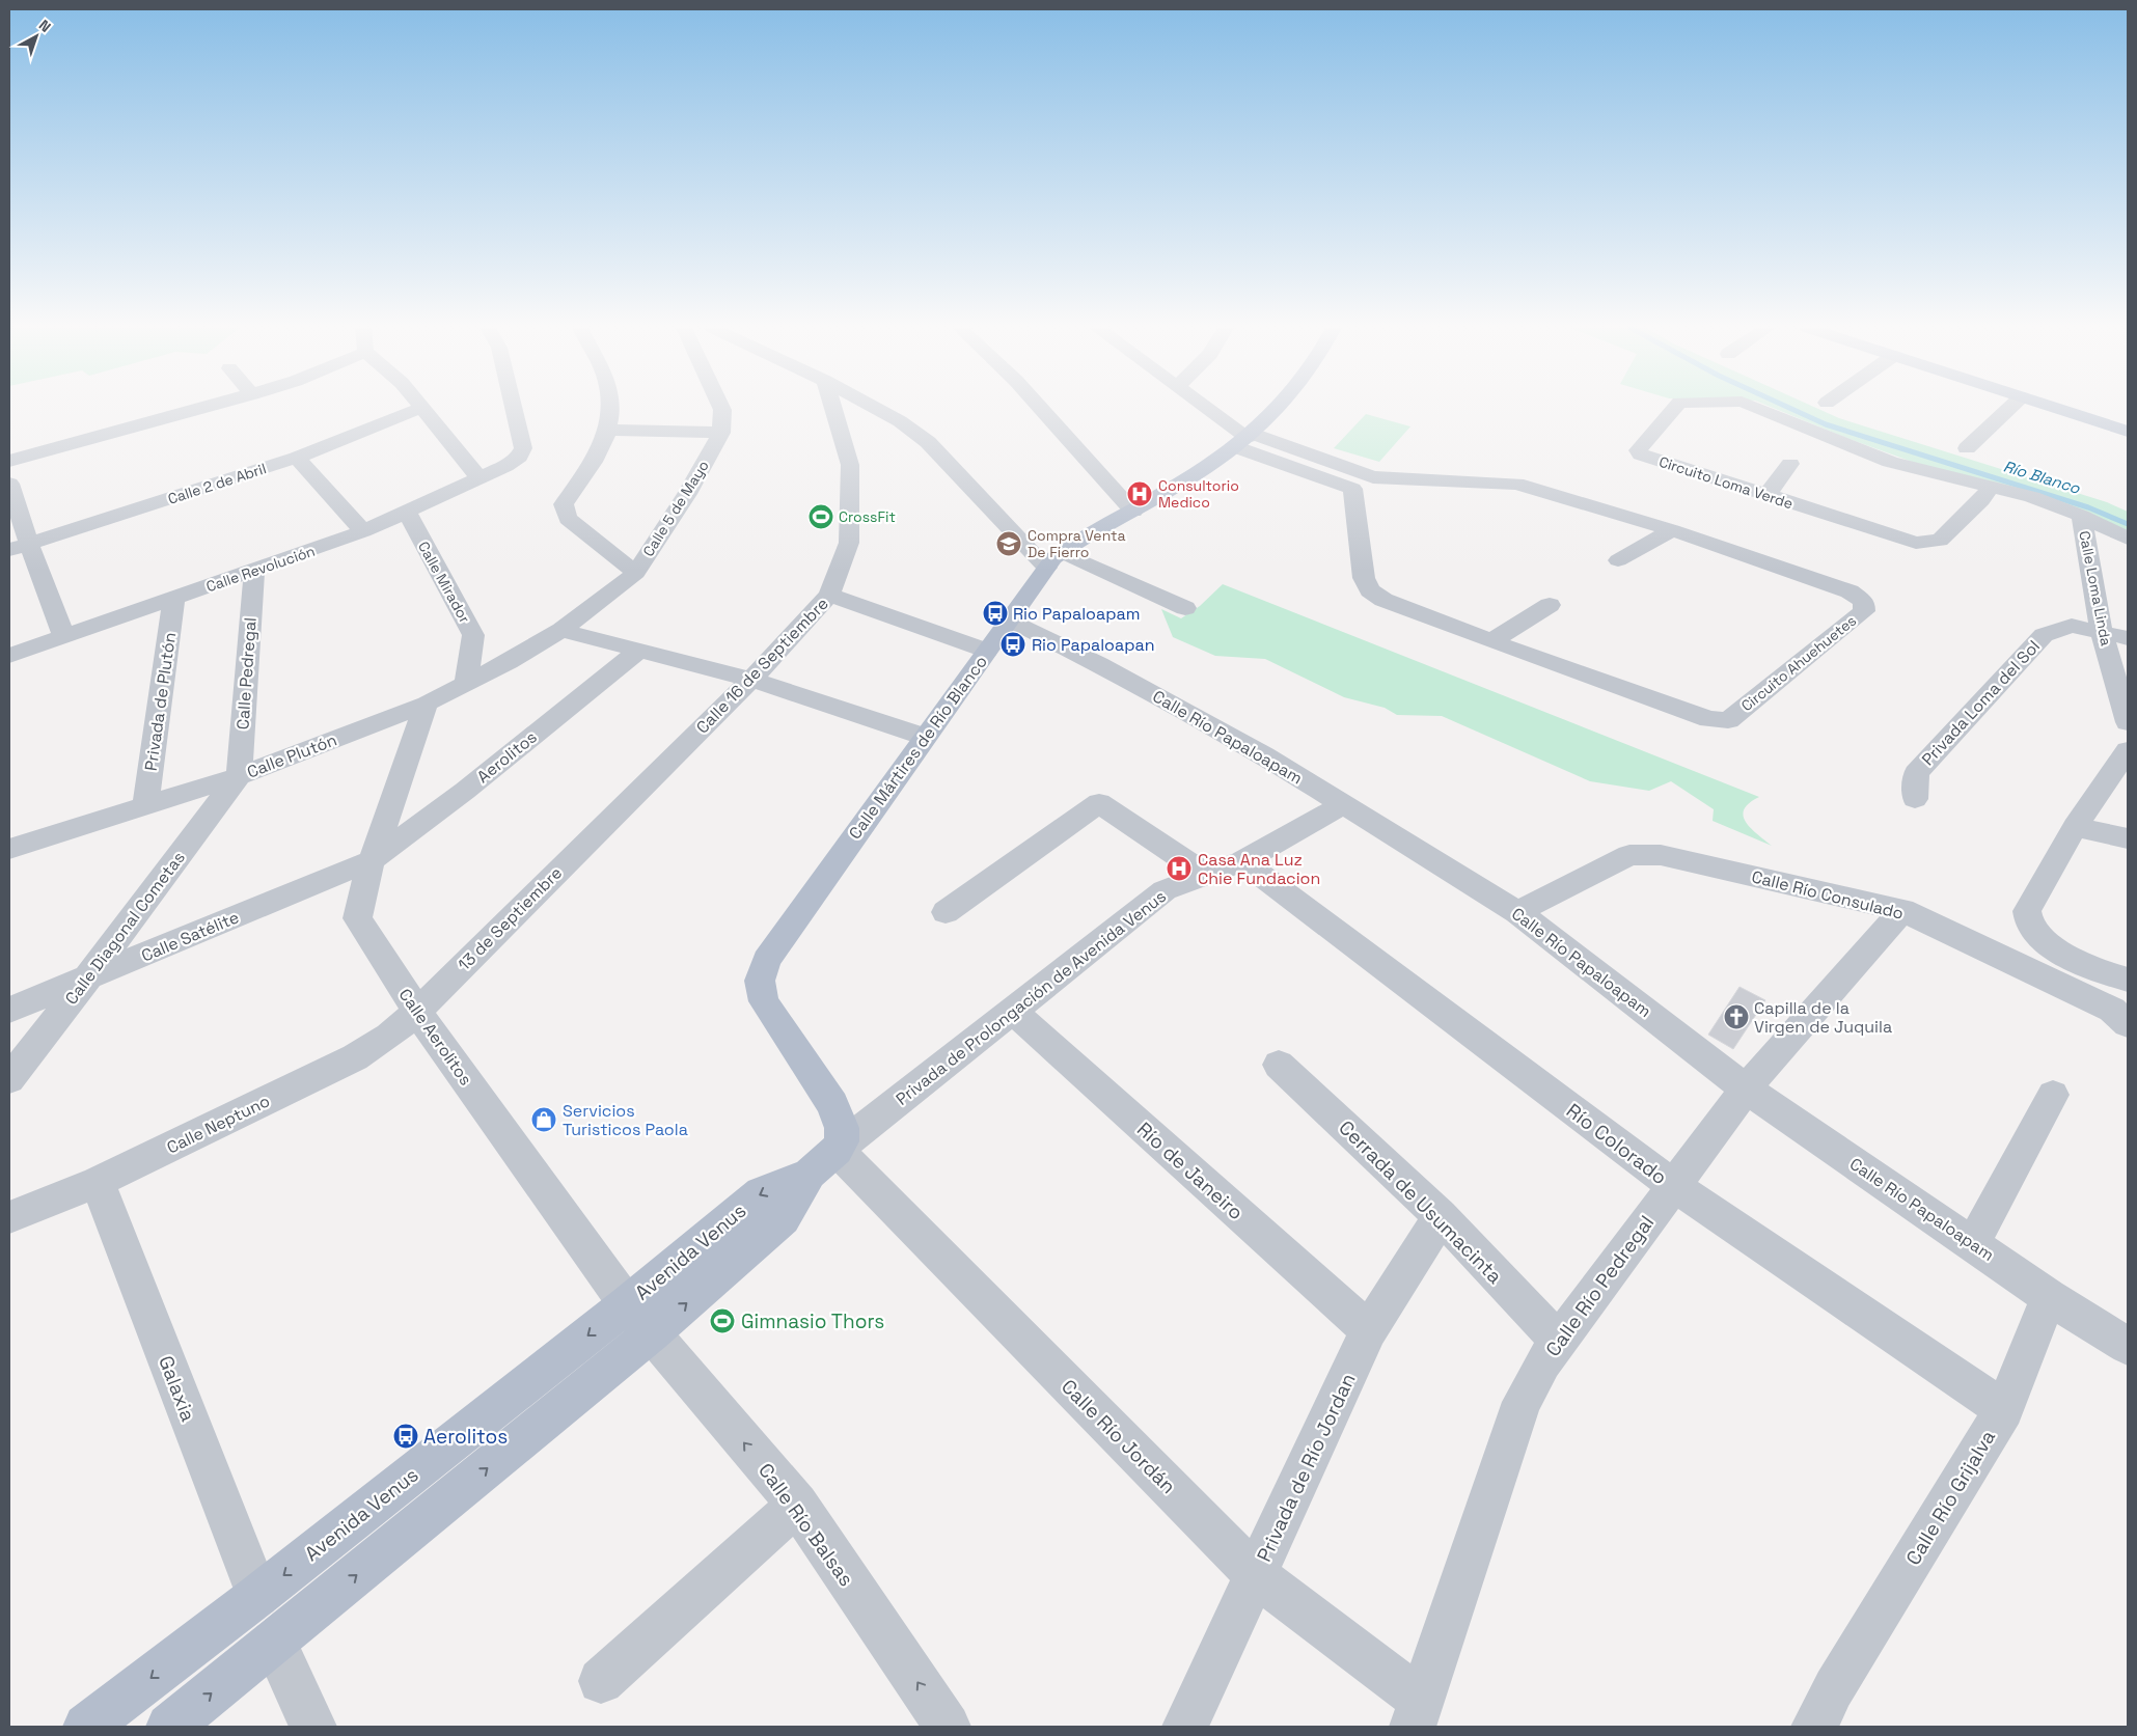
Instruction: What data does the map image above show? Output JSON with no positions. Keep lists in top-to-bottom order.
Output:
{
  "streets": {
    "main road": ["Calle Mártires de Río Blanco", "Avenida Venus"],
    "street": [
      "Circuito Loma Verde",
      "Calle 2 de Abril",
      "Calle 5 de Mayo",
      "Calle Revolución",
      "Calle Mirador",
      "Calle Loma Linda",
      "Circuito Ahuehuetes",
      "Calle 16 de Septiembre",
      "Calle Pedregal",
      "Privada de Plutón",
      "Privada Loma del Sol",
      "Calle Río Papaloapam",
      "Calle Plutón",
      "Aerolitos",
      "Calle Río Consulado",
      "13 de Septiembre",
      "Calle Diagonal Cometas",
      "Calle Satélite",
      "Privada de Prolongación de Avenida Venus",
      "Calle Aerolitos",
      "Calle Neptuno",
      "Río Colorado",
      "Río de Janeiro",
      "Cerrada de Usumacinta",
      "Calle Río Pedregal",
      "Galaxia",
      "Calle Río Jordán",
      "Privada de Río Jordan",
      "Calle Río Grijalva",
      "Calle Río Balsas"
    ]
  },
  "crossings": [
    ["Circuito Loma Verde", "Calle Loma Linda"],
    ["Calle 5 de Mayo", "Calle Plutón"],
    ["Calle Revolución", "Calle Mirador"],
    ["Calle Revolución", "Calle Pedregal"],
    ["Calle Revolución", "Privada de Plutón"],
    ["Calle Mirador", "Calle Plutón"],
    ["Calle Loma Linda", "Privada Loma del Sol"],
    ["Circuito Ahuehuetes", "Calle Mártires de Río Blanco"],
    ["Calle 16 de Septiembre", "13 de Septiembre"],
    ["Calle Pedregal", "Calle Plutón"],
    ["Calle Pedregal", "Calle Diagonal Cometas"],
    ["Privada de Plutón", "Calle Plutón"],
    ["Calle Río Papaloapam", "Calle Mártires de Río Blanco"],
    ["Calle Río Papaloapam", "Calle Río Consulado"],
    ["Calle Río Papaloapam", "Privada de Prolongación de Avenida Venus"],
    ["Calle Río Papaloapam", "Calle Río Pedregal"],
    ["Calle Río Papaloapam", "Calle Río Grijalva"],
    ["Calle Mártires de Río Blanco", "Privada de Prolongación de Avenida Venus"],
    ["Calle Mártires de Río Blanco", "Avenida Venus"],
    ["Calle Mártires de Río Blanco", "Calle Río Jordán"],
    ["Calle Plutón", "Calle Diagonal Cometas"],
    ["Calle Plutón", "Calle Aerolitos"],
    ["Aerolitos", "Calle Satélite"],
    ["Aerolitos", "Calle Aerolitos"],
    ["Calle Río Consulado", "Calle Río Pedregal"],
    ["13 de Septiembre", "Calle Aerolitos"],
    ["13 de Septiembre", "Calle Neptuno"],
    ["Calle Diagonal Cometas", "Calle Satélite"],
    ["Calle Satélite", "Calle Aerolitos"],
    ["Privada de Prolongación de Avenida Venus", "Río Colorado"],
    ["Privada de Prolongación de Avenida Venus", "Río de Janeiro"],
    ["Privada de Prolongación de Avenida Venus", "Avenida Venus"],
    ["Privada de Prolongación de Avenida Venus", "Calle Río Jordán"],
    ["Calle Aerolitos", "Calle Neptuno"],
    ["Calle Aerolitos", "Avenida Venus"],
    ["Calle Aerolitos", "Calle Río Balsas"],
    ["Calle Neptuno", "Galaxia"],
    ["Río Colorado", "Calle Río Pedregal"],
    ["Río Colorado", "Calle Río Grijalva"],
    ["Río de Janeiro", "Privada de Río Jordan"],
    ["Cerrada de Usumacinta", "Calle Río Pedregal"],
    ["Cerrada de Usumacinta", "Privada de Río Jordan"],
    ["Avenida Venus", "Galaxia"],
    ["Avenida Venus", "Calle Río Jordán"],
    ["Avenida Venus", "Calle Río Balsas"],
    ["Calle Río Pedregal", "Calle Río Jordán"],
    ["Calle Río Jordán", "Privada de Río Jordan"]
  ],
  "one_way": ["Calle Río Balsas"],
  "water": ["Río Blanco"],
  "places": {
    "hospital": ["Consultorio Medico", "Casa Ana Luz Chie Fundacion"],
    "sports": ["CrossFit", "Gimnasio Thors"],
    "school or university": ["Compra Venta De Fierro"],
    "bus stop": ["Rio Papaloapam", "Rio Papaloapan", "Aerolitos"],
    "church": ["Capilla de la Virgen de Juquila"],
    "shop": ["Servicios Turisticos Paola"]
  },
  "north": "top right"
}
